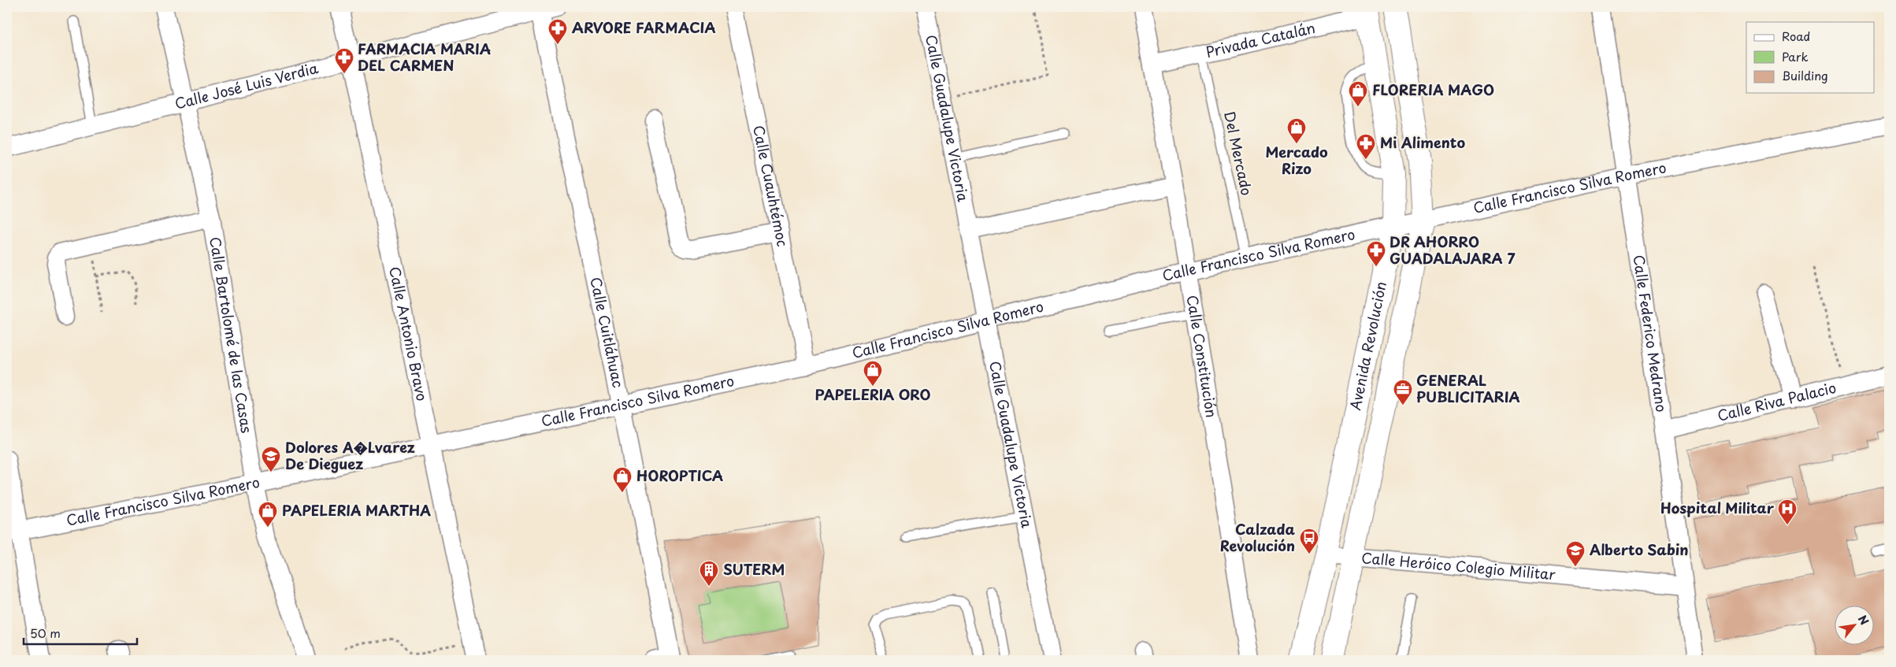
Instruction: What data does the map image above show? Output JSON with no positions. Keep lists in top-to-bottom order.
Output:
{
  "streets": {
    "main road": ["Avenida Revolución"],
    "street": [
      "Privada Catalán",
      "Calle José Luis Verdia",
      "Calle Guadalupe Victoria",
      "Calle Cuauhtémoc",
      "Calle Francisco Silva Romero",
      "Calle Cuitláhuac",
      "Calle Federico Medrano",
      "Calle Antonio Bravo",
      "Calle Bartolomé de las Casas",
      "Calle Constitución",
      "Calle Riva Palacio",
      "Calle Heróico Colegio Militar"
    ],
    "lane": ["Del Mercado"]
  },
  "crossings": [
    ["Privada Catalán", "Del Mercado"],
    ["Privada Catalán", "Avenida Revolución"],
    ["Privada Catalán", "Calle Constitución"],
    ["Calle José Luis Verdia", "Calle Cuitláhuac"],
    ["Calle José Luis Verdia", "Calle Antonio Bravo"],
    ["Calle José Luis Verdia", "Calle Bartolomé de las Casas"],
    ["Calle Guadalupe Victoria", "Calle Francisco Silva Romero"],
    ["Del Mercado", "Calle Francisco Silva Romero"],
    ["Calle Cuauhtémoc", "Calle Francisco Silva Romero"],
    ["Calle Francisco Silva Romero", "Calle Cuitláhuac"],
    ["Calle Francisco Silva Romero", "Calle Federico Medrano"],
    ["Calle Francisco Silva Romero", "Calle Antonio Bravo"],
    ["Calle Francisco Silva Romero", "Calle Bartolomé de las Casas"],
    ["Calle Francisco Silva Romero", "Avenida Revolución"],
    ["Calle Francisco Silva Romero", "Calle Constitución"],
    ["Calle Federico Medrano", "Calle Riva Palacio"],
    ["Calle Federico Medrano", "Calle Heróico Colegio Militar"],
    ["Avenida Revolución", "Calle Heróico Colegio Militar"]
  ],
  "places": {
    "pharmacy": [
      "ARVORE FARMACIA",
      "FARMACIA MARIA DEL CARMEN",
      "Mi Alimento",
      "DR AHORRO GUADALAJARA 7"
    ],
    "shop": [
      "FLORERIA MAGO",
      "Mercado Rizo",
      "PAPELERIA ORO",
      "HOROPTICA",
      "PAPELERIA MARTHA"
    ],
    "office": ["GENERAL PUBLICITARIA"],
    "school or university": ["Dolores A�Lvarez De Dieguez", "Alberto Sabin"],
    "hospital": ["Hospital Militar"],
    "bus stop": ["Calzada Revolución"],
    "building": ["SUTERM"]
  },
  "legend": ["Road", "Park", "Building"],
  "scale_bar": "50 m",
  "north": "top right"
}
